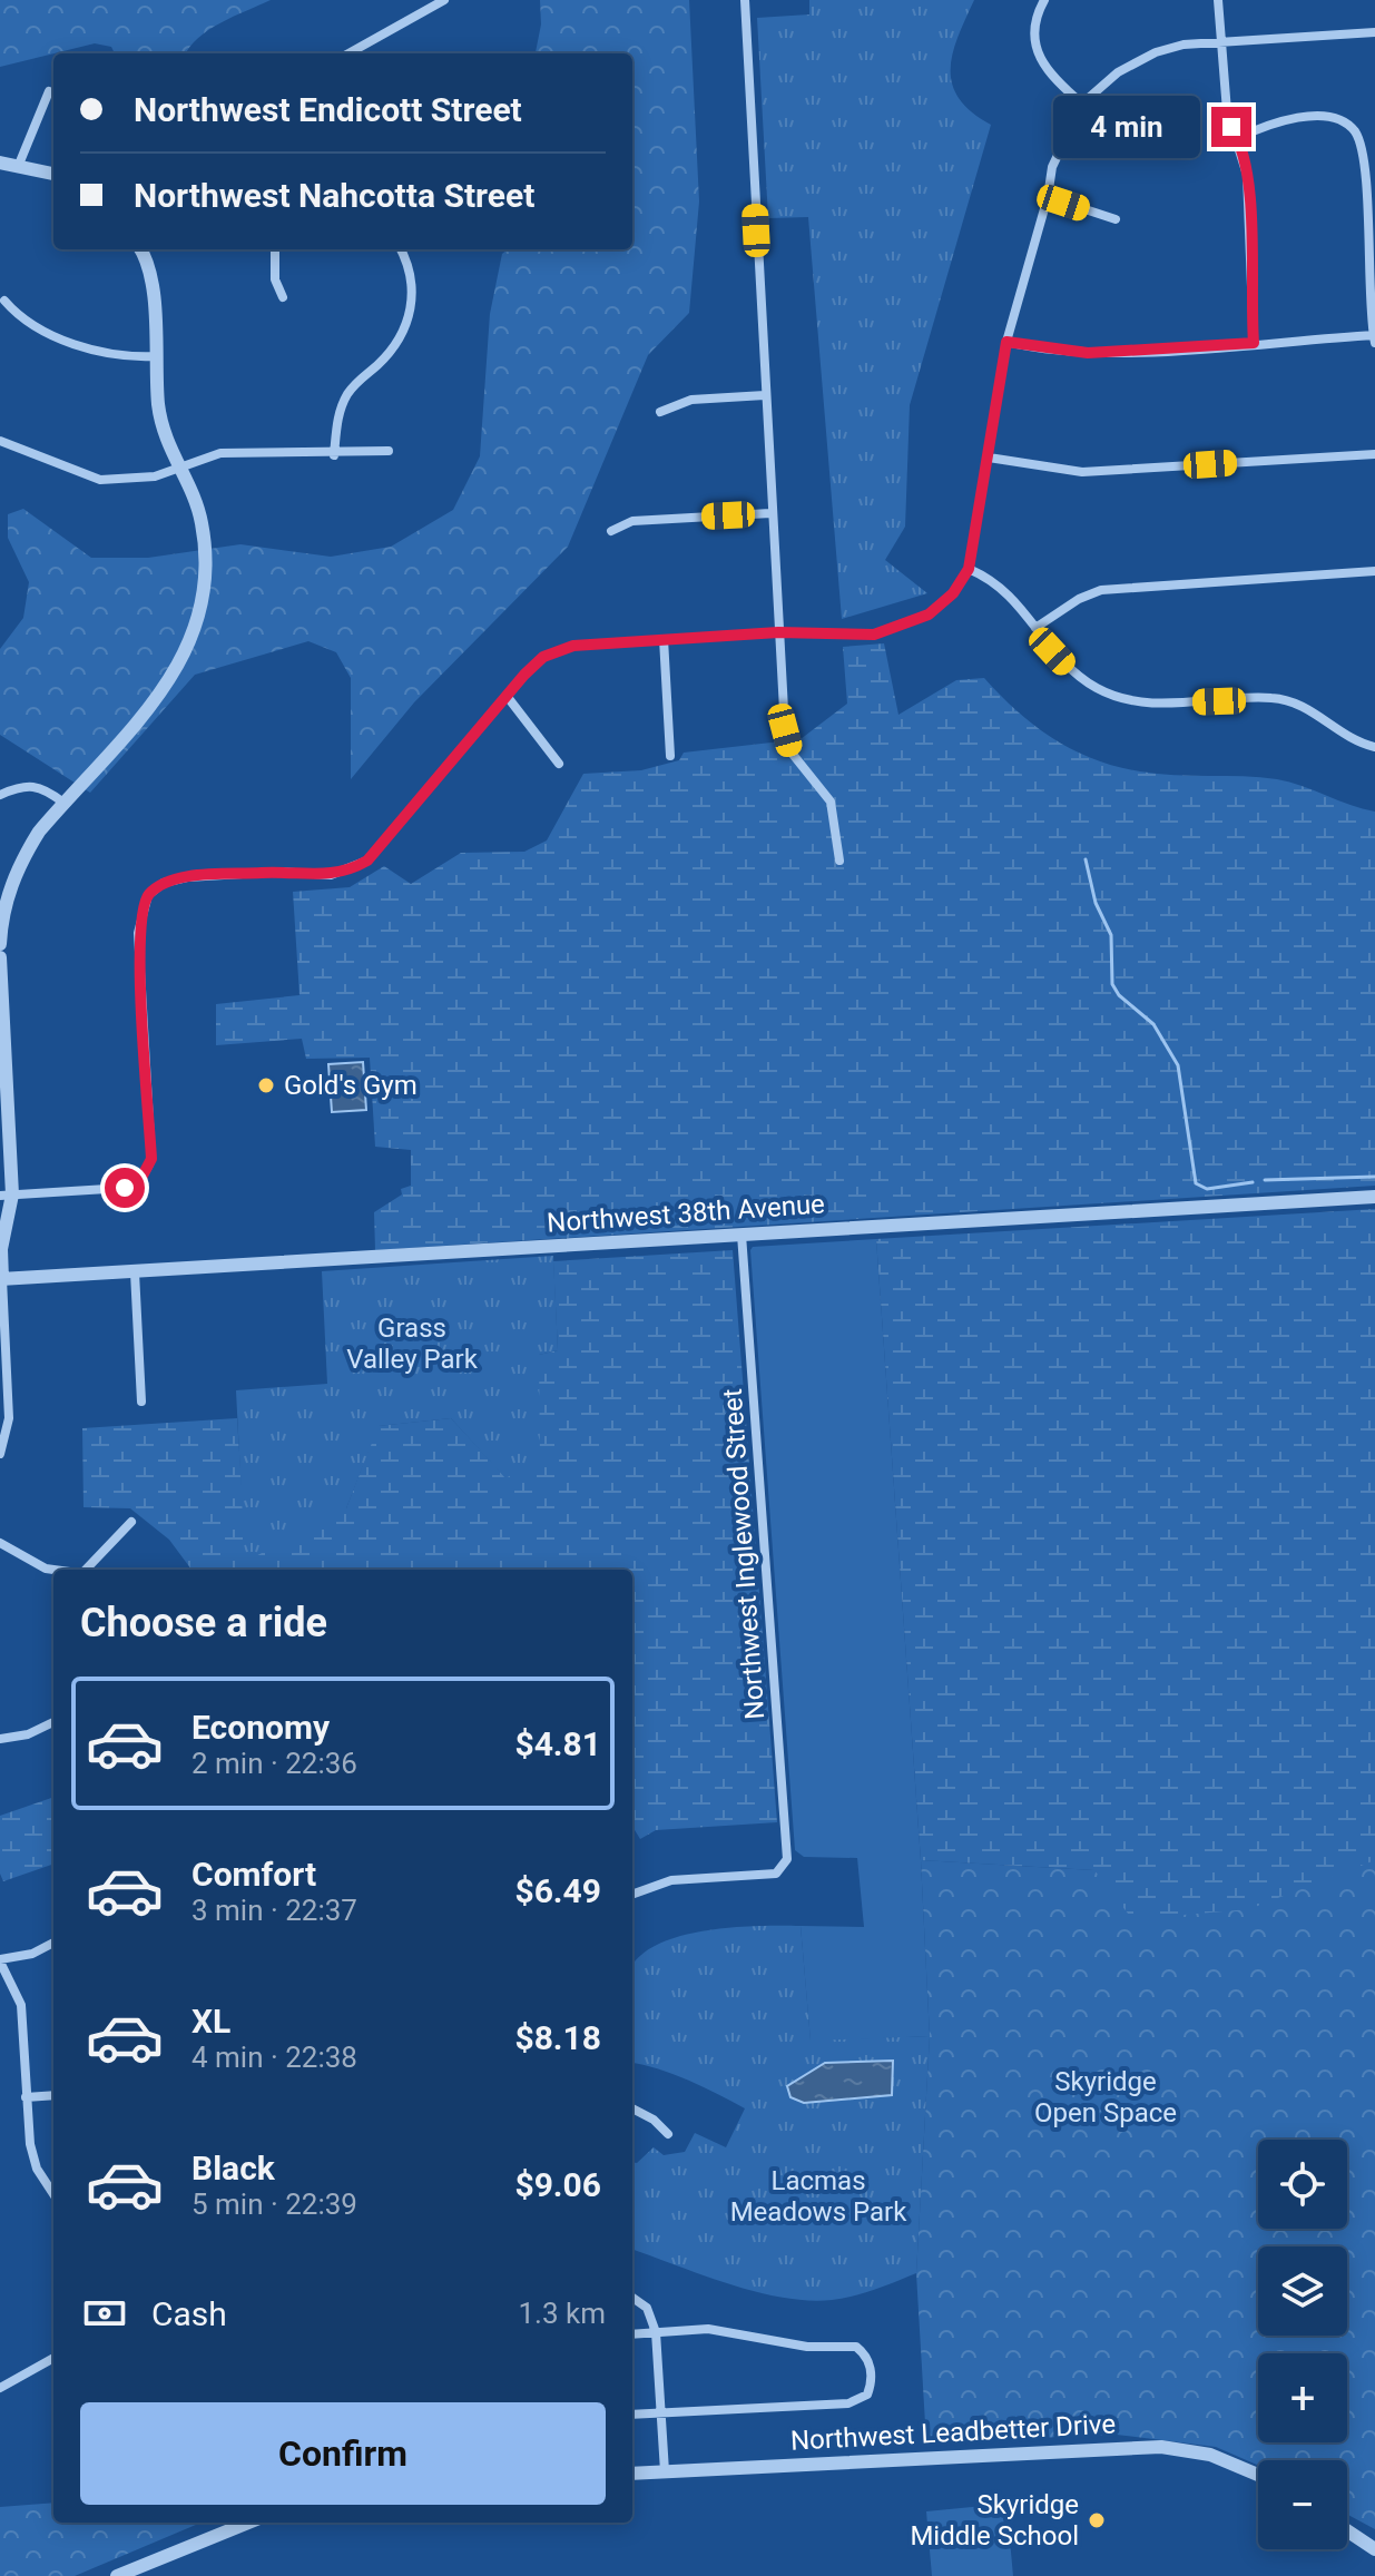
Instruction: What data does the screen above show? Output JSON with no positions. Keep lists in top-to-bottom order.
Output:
{
  "streets": {
    "street": ["Northwest 38th Avenue", "Northwest Inglewood Street", "Northwest Leadbetter Drive"]
  },
  "crossings": [
    ["Northwest 38th Avenue", "Northwest Inglewood Street"]
  ],
  "parks": ["Grass Valley Park", "Skyridge Open Space", "Lacmas Meadows Park"],
  "places": ["Gold's Gym", "Skyridge Middle School"],
  "page": {
    "banner": ["Northwest Endicott Street", "Northwest Nahcotta Street"],
    "bubble": "4 min",
    "heading": "Choose a ride",
    "list": [
      {
        "name": "Economy",
        "note": "2 min · 22:36",
        "value": "$4.81"
      },
      {
        "name": "Comfort",
        "note": "3 min · 22:37",
        "value": "$6.49"
      },
      {
        "name": "XL",
        "note": "4 min · 22:38",
        "value": "$8.18"
      },
      {
        "name": "Black",
        "note": "5 min · 22:39",
        "value": "$9.06"
      }
    ],
    "map_buttons": ["+", "−"],
    "pay": ["Cash", "1.3 km"],
    "buttons": "Confirm"
  }
}
